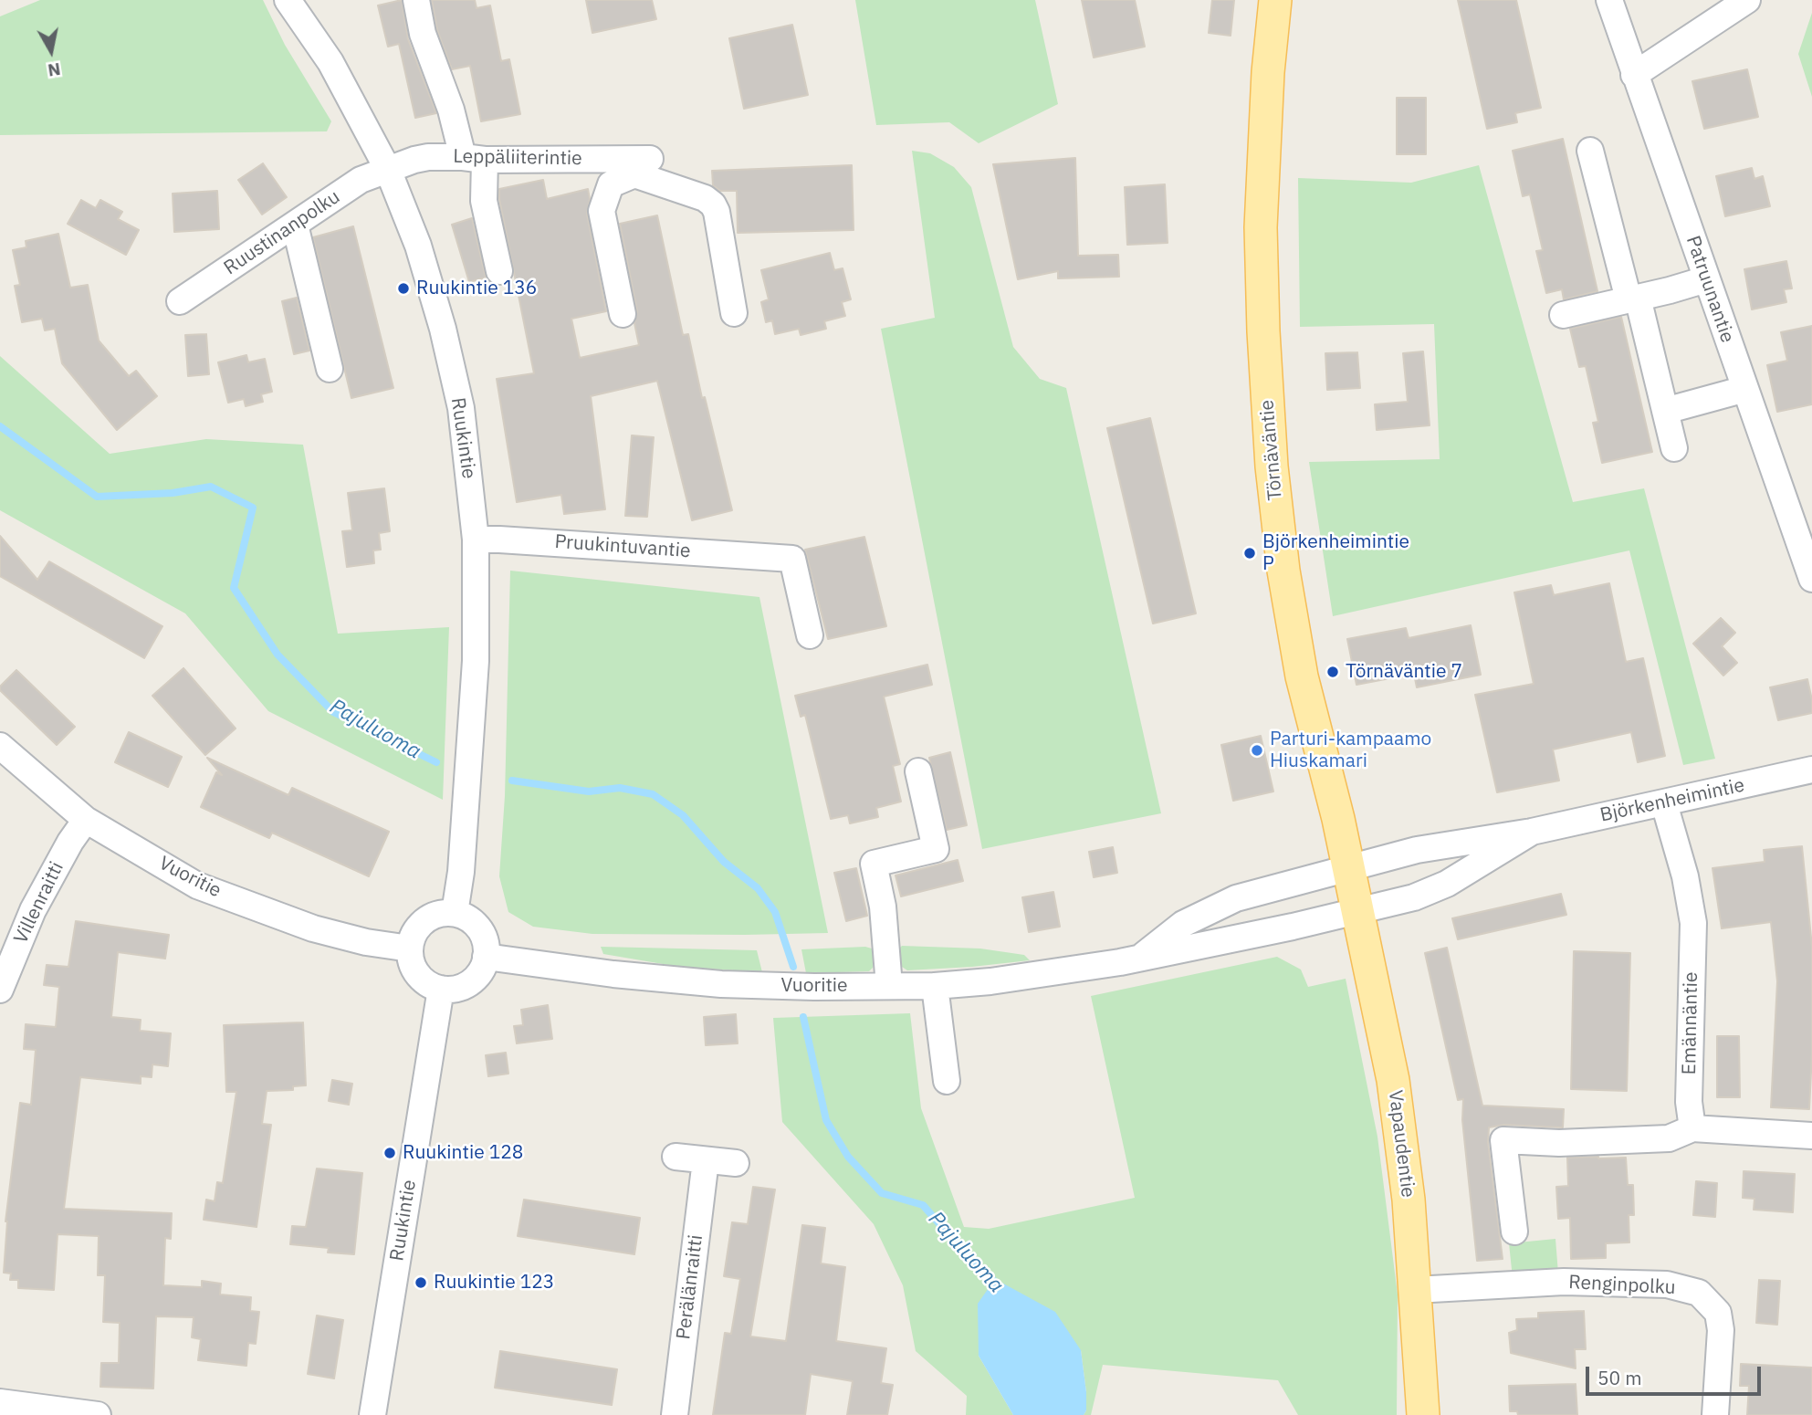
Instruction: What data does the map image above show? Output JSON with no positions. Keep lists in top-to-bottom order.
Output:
{
  "streets": {
    "main road": ["Törnäväntie", "Vapaudentie"],
    "street": [
      "Leppäliiterintie",
      "Ruustinanpolku",
      "Patruunantie",
      "Ruukintie",
      "Pruukintuvantie",
      "Björkenheimintie",
      "Vuoritie",
      "Villenraitti",
      "Emännäntie",
      "Renginpolku",
      "Perälänraitti"
    ]
  },
  "crossings": [
    ["Leppäliiterintie", "Ruustinanpolku"],
    ["Leppäliiterintie", "Ruukintie"],
    ["Ruustinanpolku", "Ruukintie"],
    ["Ruukintie", "Pruukintuvantie"],
    ["Ruukintie", "Vuoritie"],
    ["Törnäväntie", "Björkenheimintie"],
    ["Törnäväntie", "Vuoritie"],
    ["Törnäväntie", "Vapaudentie"],
    ["Björkenheimintie", "Vuoritie"],
    ["Björkenheimintie", "Emännäntie"],
    ["Björkenheimintie", "Vapaudentie"],
    ["Vuoritie", "Villenraitti"],
    ["Vuoritie", "Vapaudentie"],
    ["Vapaudentie", "Renginpolku"]
  ],
  "water": ["Pajuluoma"],
  "places": [
    "Ruukintie 136",
    "Björkenheimintie P",
    "Törnäväntie 7",
    "Parturi-kampaamo Hiuskamari",
    "Ruukintie 128",
    "Ruukintie 123"
  ],
  "scale_bar": "50 m",
  "north": "bottom"
}
